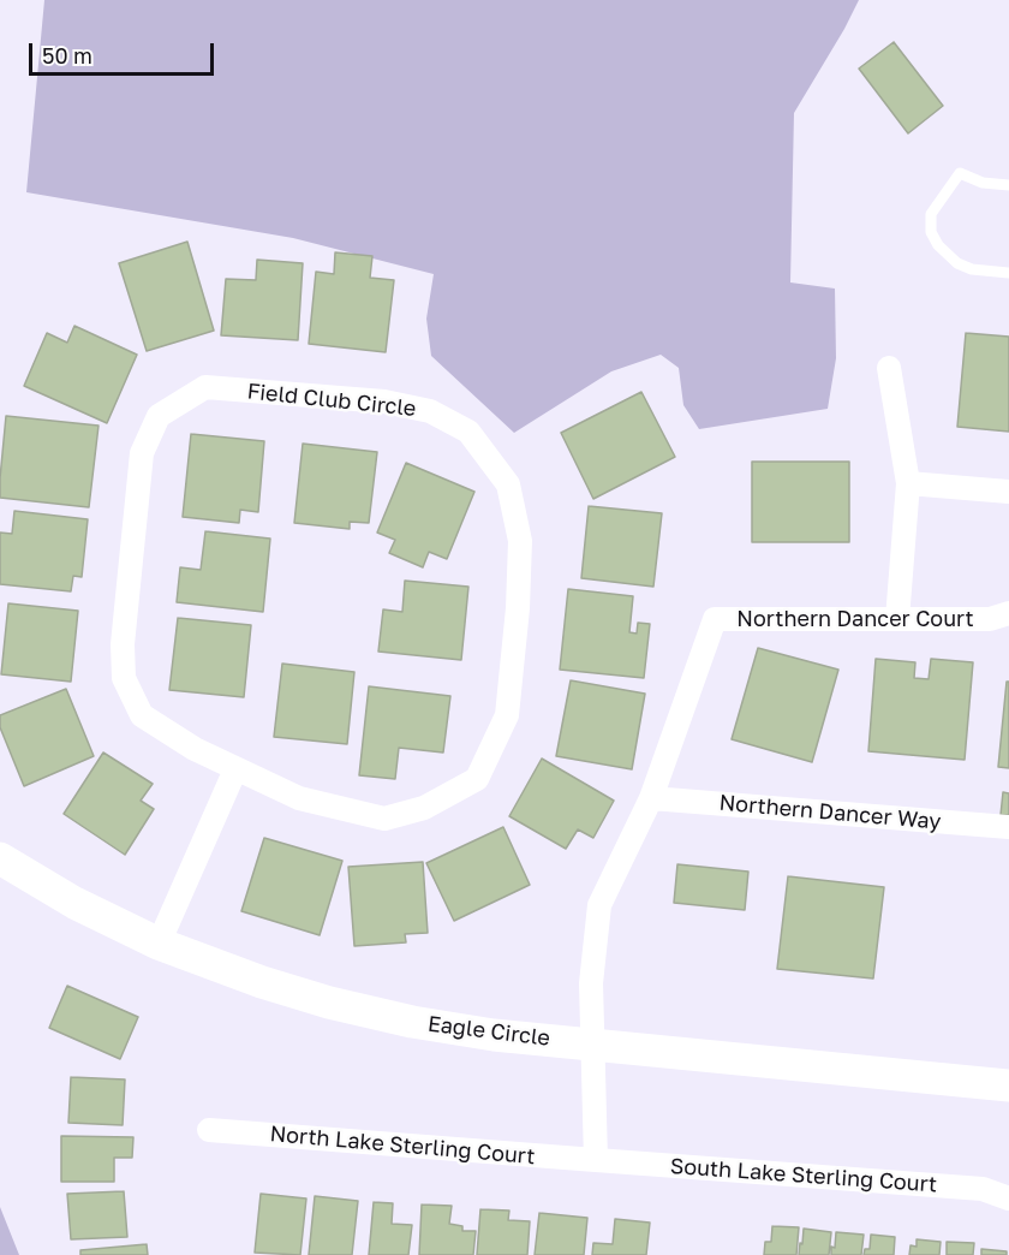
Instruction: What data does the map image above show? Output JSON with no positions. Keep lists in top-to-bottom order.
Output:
{
  "streets": {
    "street": [
      "Field Club Circle",
      "Northern Dancer Court",
      "Northern Dancer Way",
      "Eagle Circle",
      "North Lake Sterling Court",
      "South Lake Sterling Court"
    ]
  },
  "crossings": [
    ["Northern Dancer Court", "Northern Dancer Way"],
    ["Northern Dancer Court", "Eagle Circle"],
    ["Northern Dancer Court", "North Lake Sterling Court"],
    ["Northern Dancer Court", "South Lake Sterling Court"],
    ["North Lake Sterling Court", "South Lake Sterling Court"]
  ],
  "scale_bar": "50 m"
}
